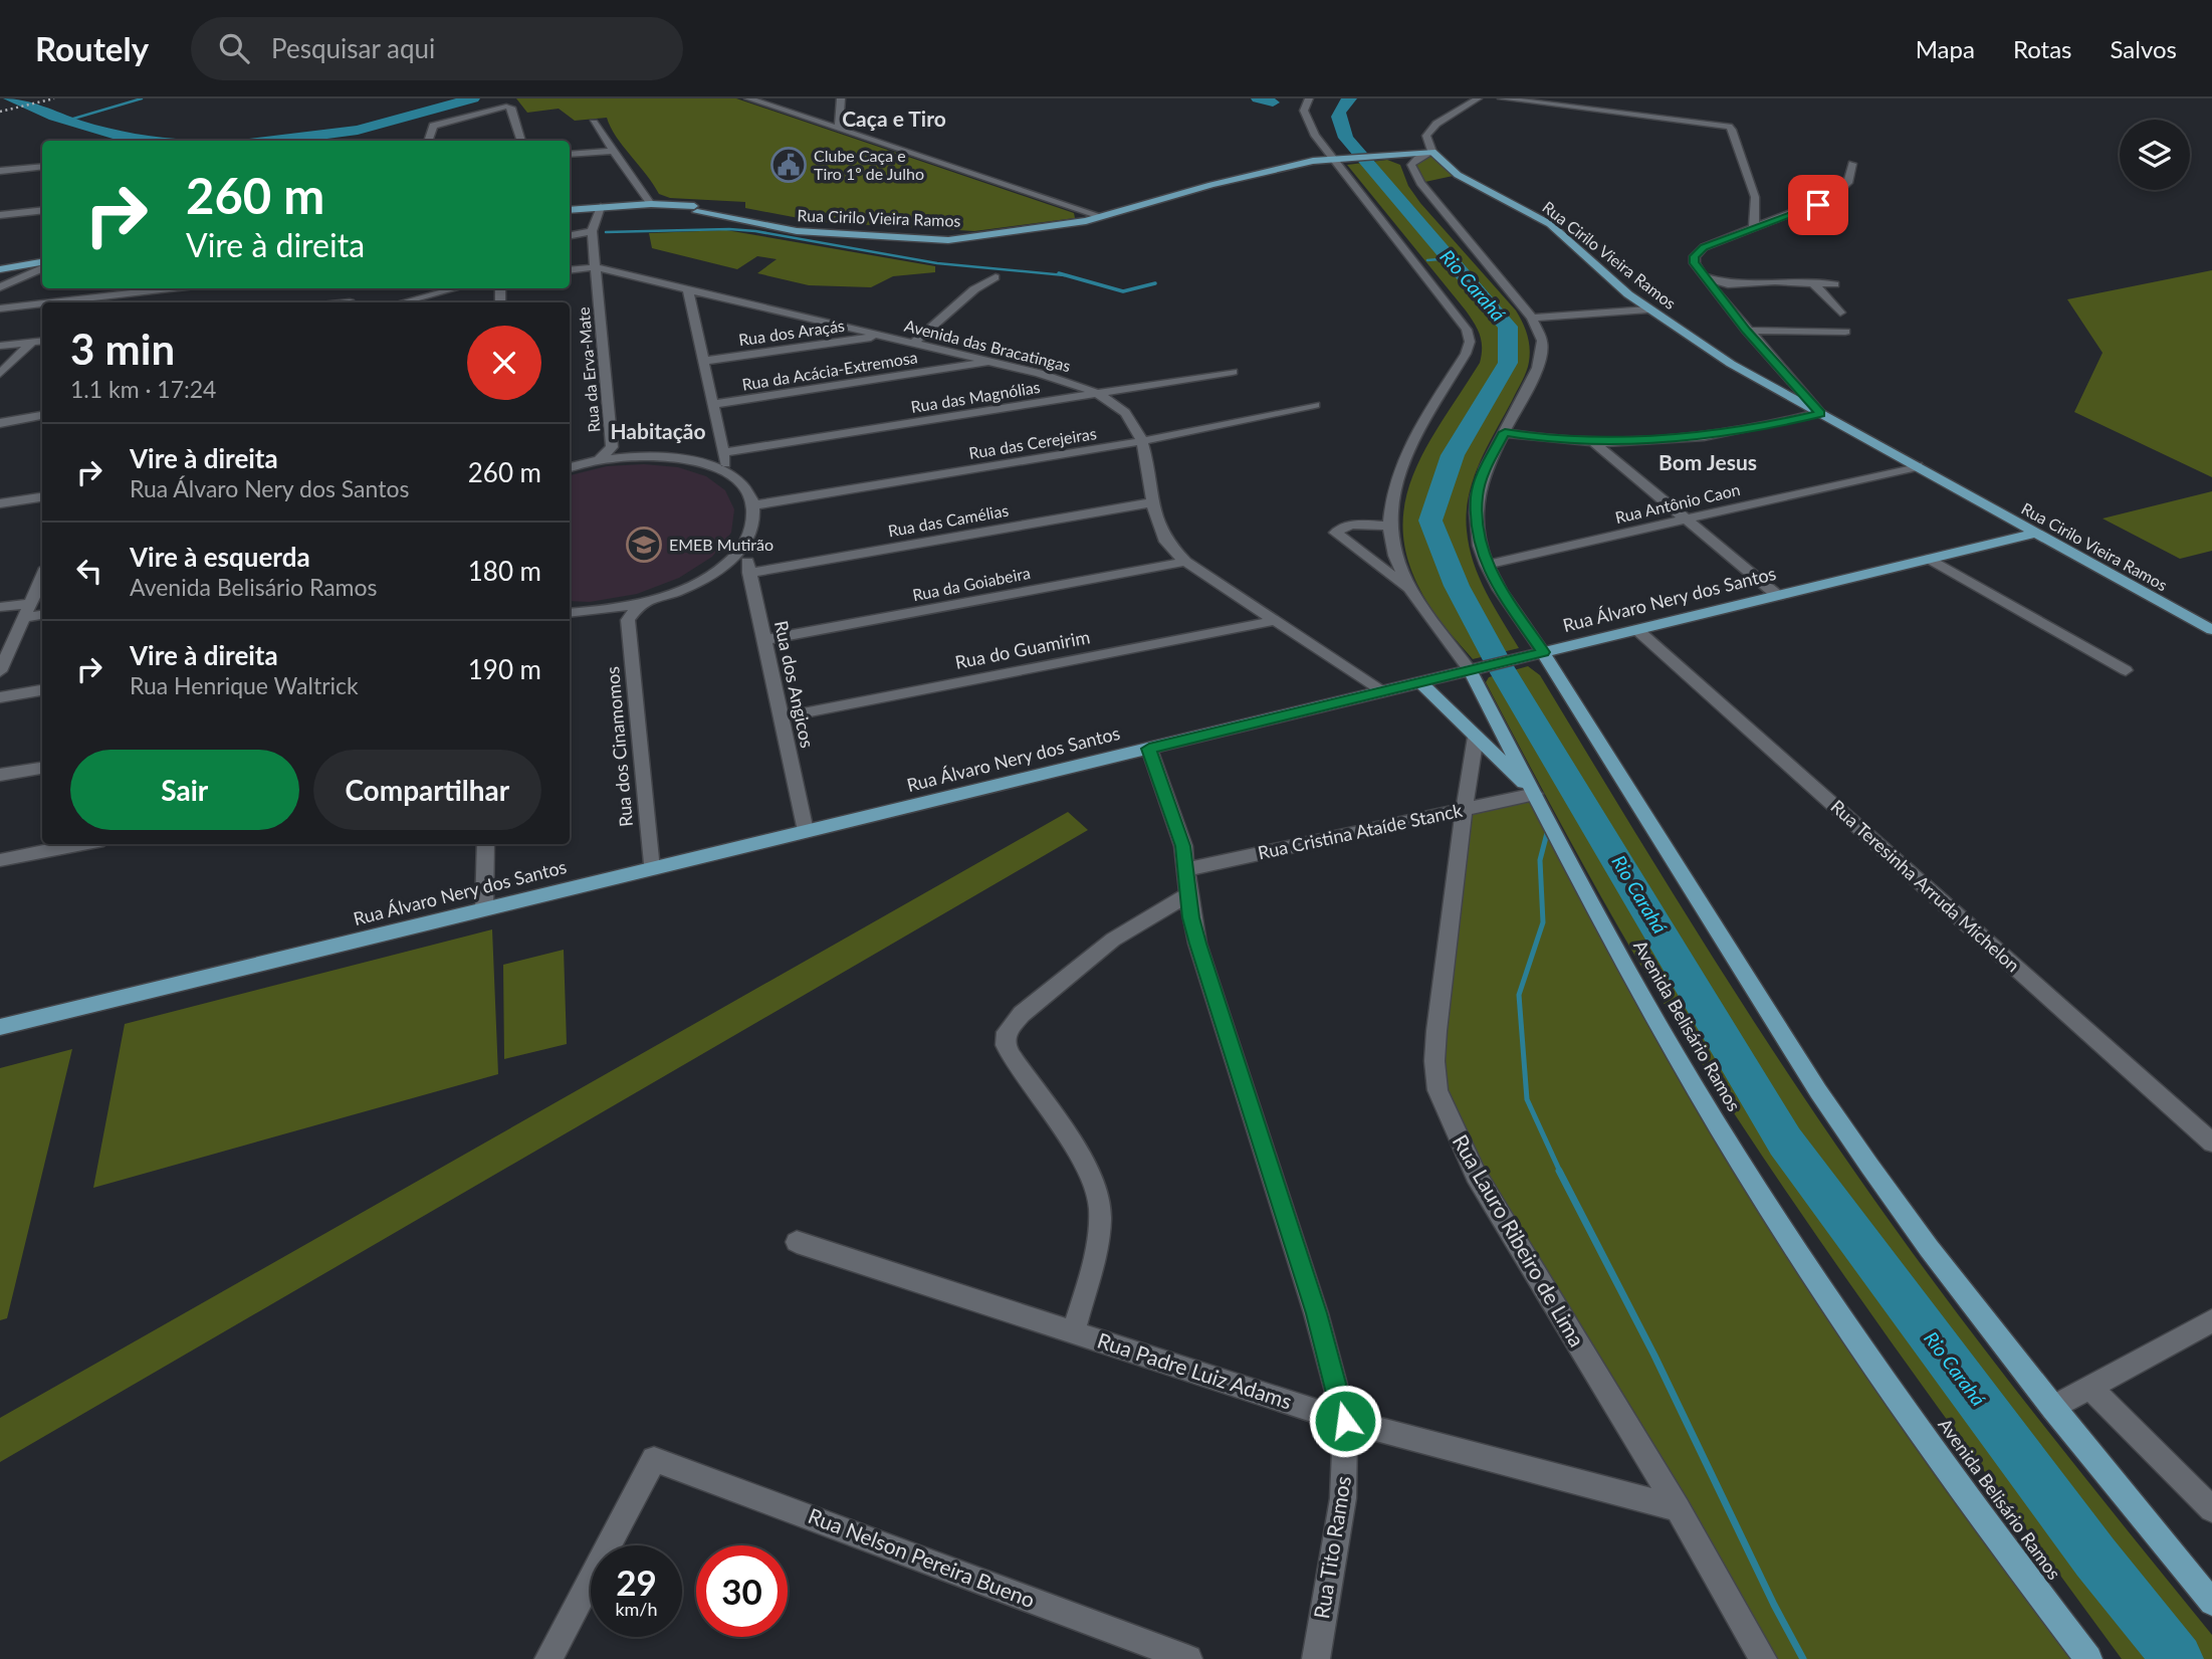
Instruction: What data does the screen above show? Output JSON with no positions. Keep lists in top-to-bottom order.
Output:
{
  "streets": {
    "main road": ["Rua Cirilo Vieira Ramos", "Rua Álvaro Nery dos Santos", "Avenida Belisário Ramos"],
    "street": [
      "Rua dos Araçás",
      "Avenida das Bracatingas",
      "Rua da Erva-Mate",
      "Rua da Acácia-Extremosa",
      "Rua das Magnólias",
      "Rua das Cerejeiras",
      "Rua Antônio Caon",
      "Rua das Camélias",
      "Rua da Goiabeira",
      "Rua do Guamirim",
      "Rua dos Angicos",
      "Rua dos Cinamomos",
      "Rua Cristina Ataíde Stanck",
      "Rua Teresinha Arruda Michelon",
      "Rua Lauro Ribeiro de Lima",
      "Rua Padre Luiz Adams",
      "Rua Tito Ramos",
      "Rua Nelson Pereira Bueno"
    ]
  },
  "crossings": [
    ["Rua Cirilo Vieira Ramos", "Rua da Erva-Mate"],
    ["Rua Cirilo Vieira Ramos", "Rua Antônio Caon"],
    ["Rua Cirilo Vieira Ramos", "Rua Álvaro Nery dos Santos"],
    ["Rua Cirilo Vieira Ramos", "Avenida Belisário Ramos"],
    ["Rua dos Araçás", "Avenida das Bracatingas"],
    ["Avenida das Bracatingas", "Rua da Erva-Mate"],
    ["Avenida das Bracatingas", "Rua da Acácia-Extremosa"],
    ["Avenida das Bracatingas", "Rua das Magnólias"],
    ["Avenida das Bracatingas", "Rua das Cerejeiras"],
    ["Avenida das Bracatingas", "Rua das Camélias"],
    ["Avenida das Bracatingas", "Rua da Goiabeira"],
    ["Avenida das Bracatingas", "Rua Álvaro Nery dos Santos"],
    ["Avenida das Bracatingas", "Rua do Guamirim"],
    ["Rua das Camélias", "Rua dos Angicos"],
    ["Rua da Goiabeira", "Rua dos Angicos"],
    ["Rua Álvaro Nery dos Santos", "Rua dos Angicos"],
    ["Rua Álvaro Nery dos Santos", "Rua dos Cinamomos"],
    ["Rua Álvaro Nery dos Santos", "Rua Teresinha Arruda Michelon"],
    ["Rua Álvaro Nery dos Santos", "Avenida Belisário Ramos"],
    ["Rua Álvaro Nery dos Santos", "Rua Tito Ramos"],
    ["Rua do Guamirim", "Rua dos Angicos"],
    ["Rua Cristina Ataíde Stanck", "Avenida Belisário Ramos"],
    ["Rua Cristina Ataíde Stanck", "Rua Lauro Ribeiro de Lima"],
    ["Rua Cristina Ataíde Stanck", "Rua Tito Ramos"],
    ["Rua Lauro Ribeiro de Lima", "Rua Padre Luiz Adams"],
    ["Rua Padre Luiz Adams", "Rua Tito Ramos"]
  ],
  "districts": ["Caça e Tiro", "Habitação", "Bom Jesus"],
  "water": ["Rio Carahá"],
  "places": {
    "public building": ["Clube Caça e Tiro 1º de Julho"],
    "school or university": ["EMEB Mutirão"]
  },
  "page": {
    "header": "Routely",
    "search": "Pesquisar aqui",
    "nav": ["Mapa", "Rotas", "Salvos"],
    "turn": ["260 m", "Vire à direita"],
    "heading": ["3 min", "1.1 km · 17:24"],
    "list": [
      {
        "name": "Vire à direita",
        "note": "Rua Álvaro Nery dos Santos",
        "value": "260 m"
      },
      {
        "name": "Vire à esquerda",
        "note": "Avenida Belisário Ramos",
        "value": "180 m"
      },
      {
        "name": "Vire à direita",
        "note": "Rua Henrique Waltrick",
        "value": "190 m"
      }
    ],
    "buttons": ["Sair", "Compartilhar"],
    "speed": "29 km/h",
    "limit": "30"
  }
}
